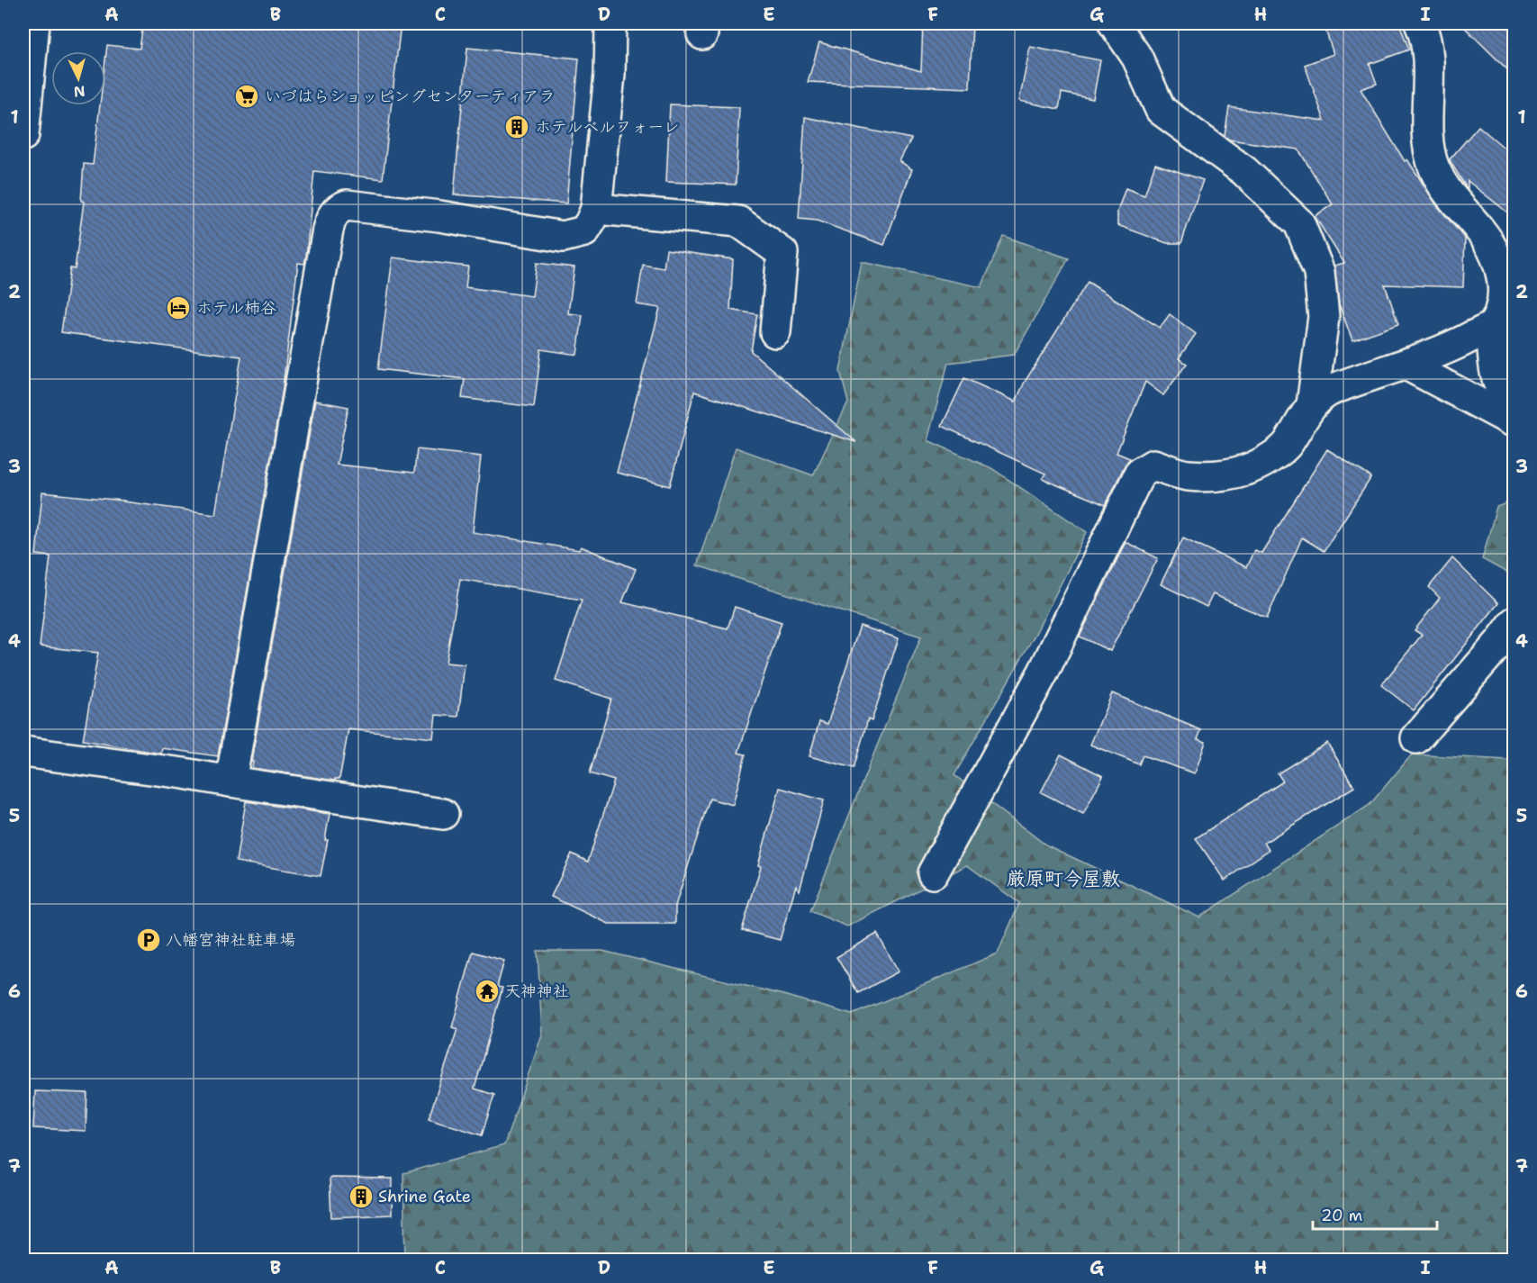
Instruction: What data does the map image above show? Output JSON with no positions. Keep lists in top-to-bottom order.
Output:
{
  "districts": ["厳原町今屋敷"],
  "places": {
    "supermarket": ["いづはらショッピングセンターティアラ"],
    "building": ["ホテルベルフォーレ", "Shrine Gate"],
    "hotel": ["ホテル柿谷"],
    "parking": ["八幡宮神社駐車場"],
    "temple": ["天神神社"]
  },
  "scale_bar": "20 m",
  "north": "bottom",
  "grid": {
    "columns": [
      "A",
      "B",
      "C",
      "D",
      "E",
      "F",
      "G",
      "H",
      "I"
    ],
    "rows": [
      "1",
      "2",
      "3",
      "4",
      "5",
      "6",
      "7"
    ]
  }
}
